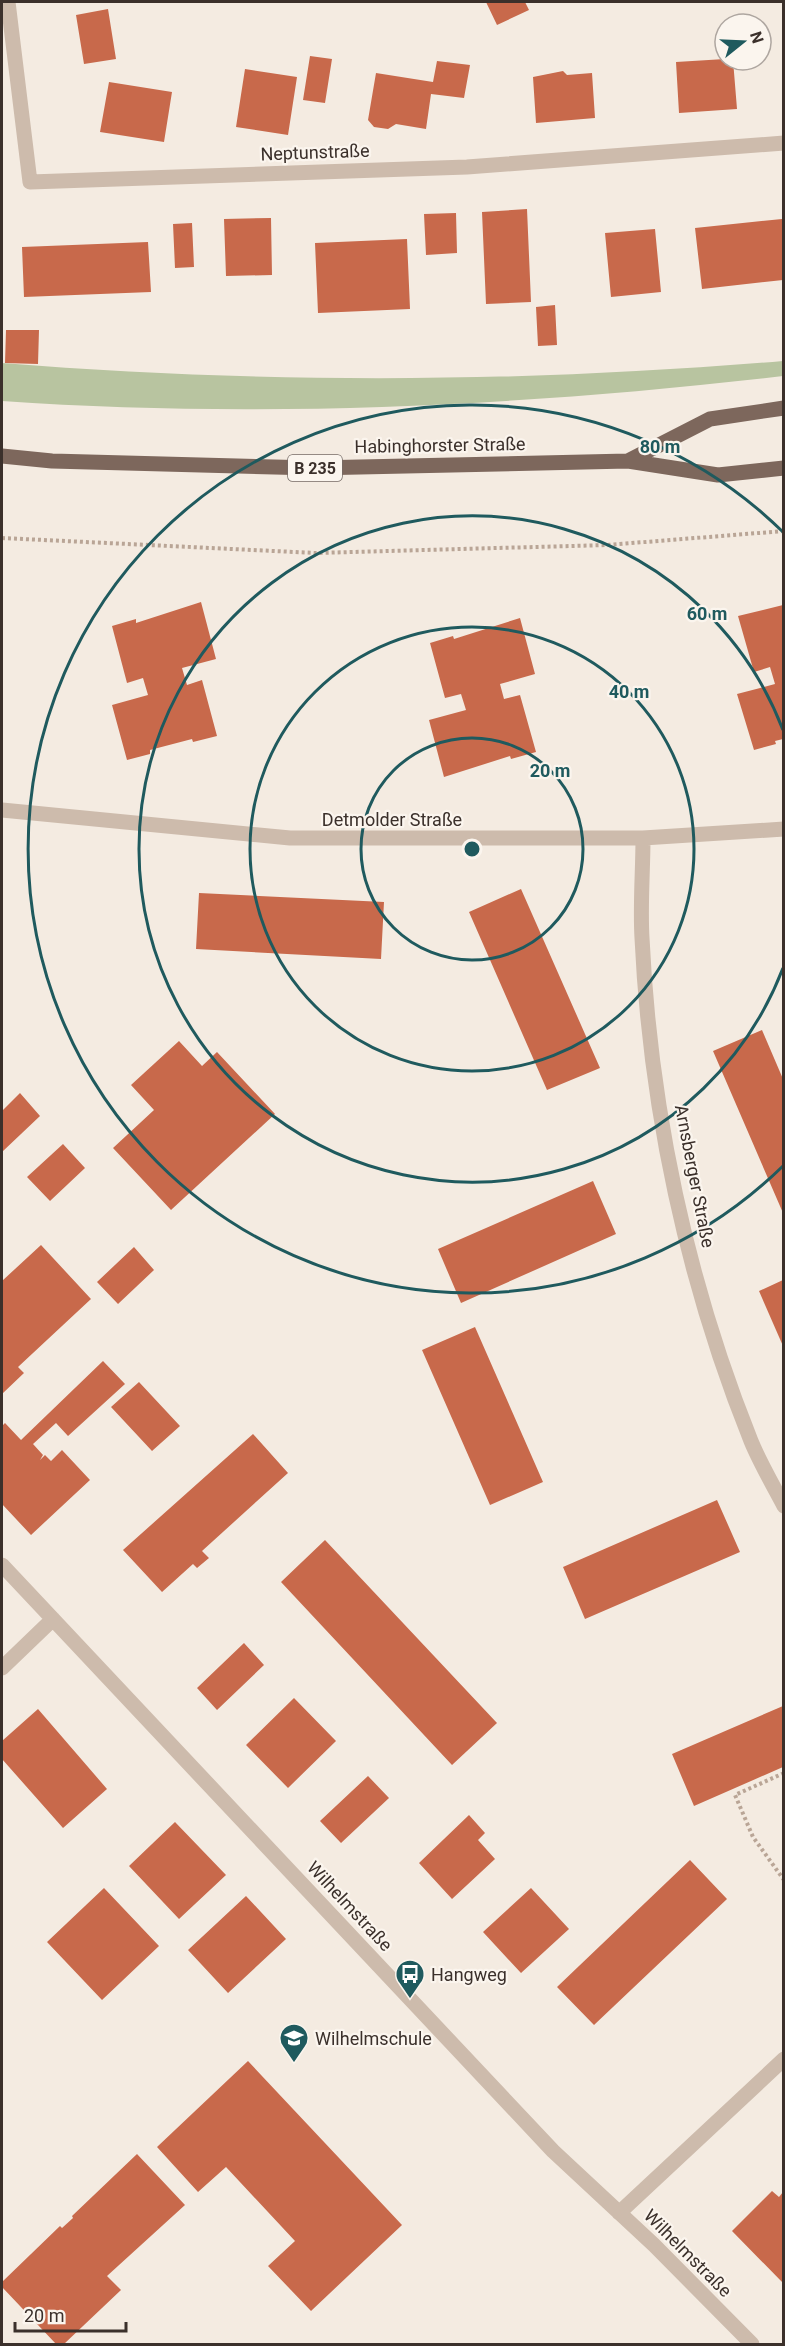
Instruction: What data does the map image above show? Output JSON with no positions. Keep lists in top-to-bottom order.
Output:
{
  "streets": {
    "main road": ["Habinghorster Straße", "B 235"],
    "street": [
      "Neptunstraße",
      "Detmolder Straße",
      "Arnsberger Straße",
      "Wilhelmstraße"
    ]
  },
  "crossings": [
    ["Detmolder Straße", "Arnsberger Straße"]
  ],
  "places": {
    "bus stop": ["Hangweg"],
    "school or university": ["Wilhelmschule"]
  },
  "scale_bar": "20 m",
  "north": "right",
  "rings": [
    "80 m",
    "60 m",
    "40 m",
    "20 m"
  ]
}
